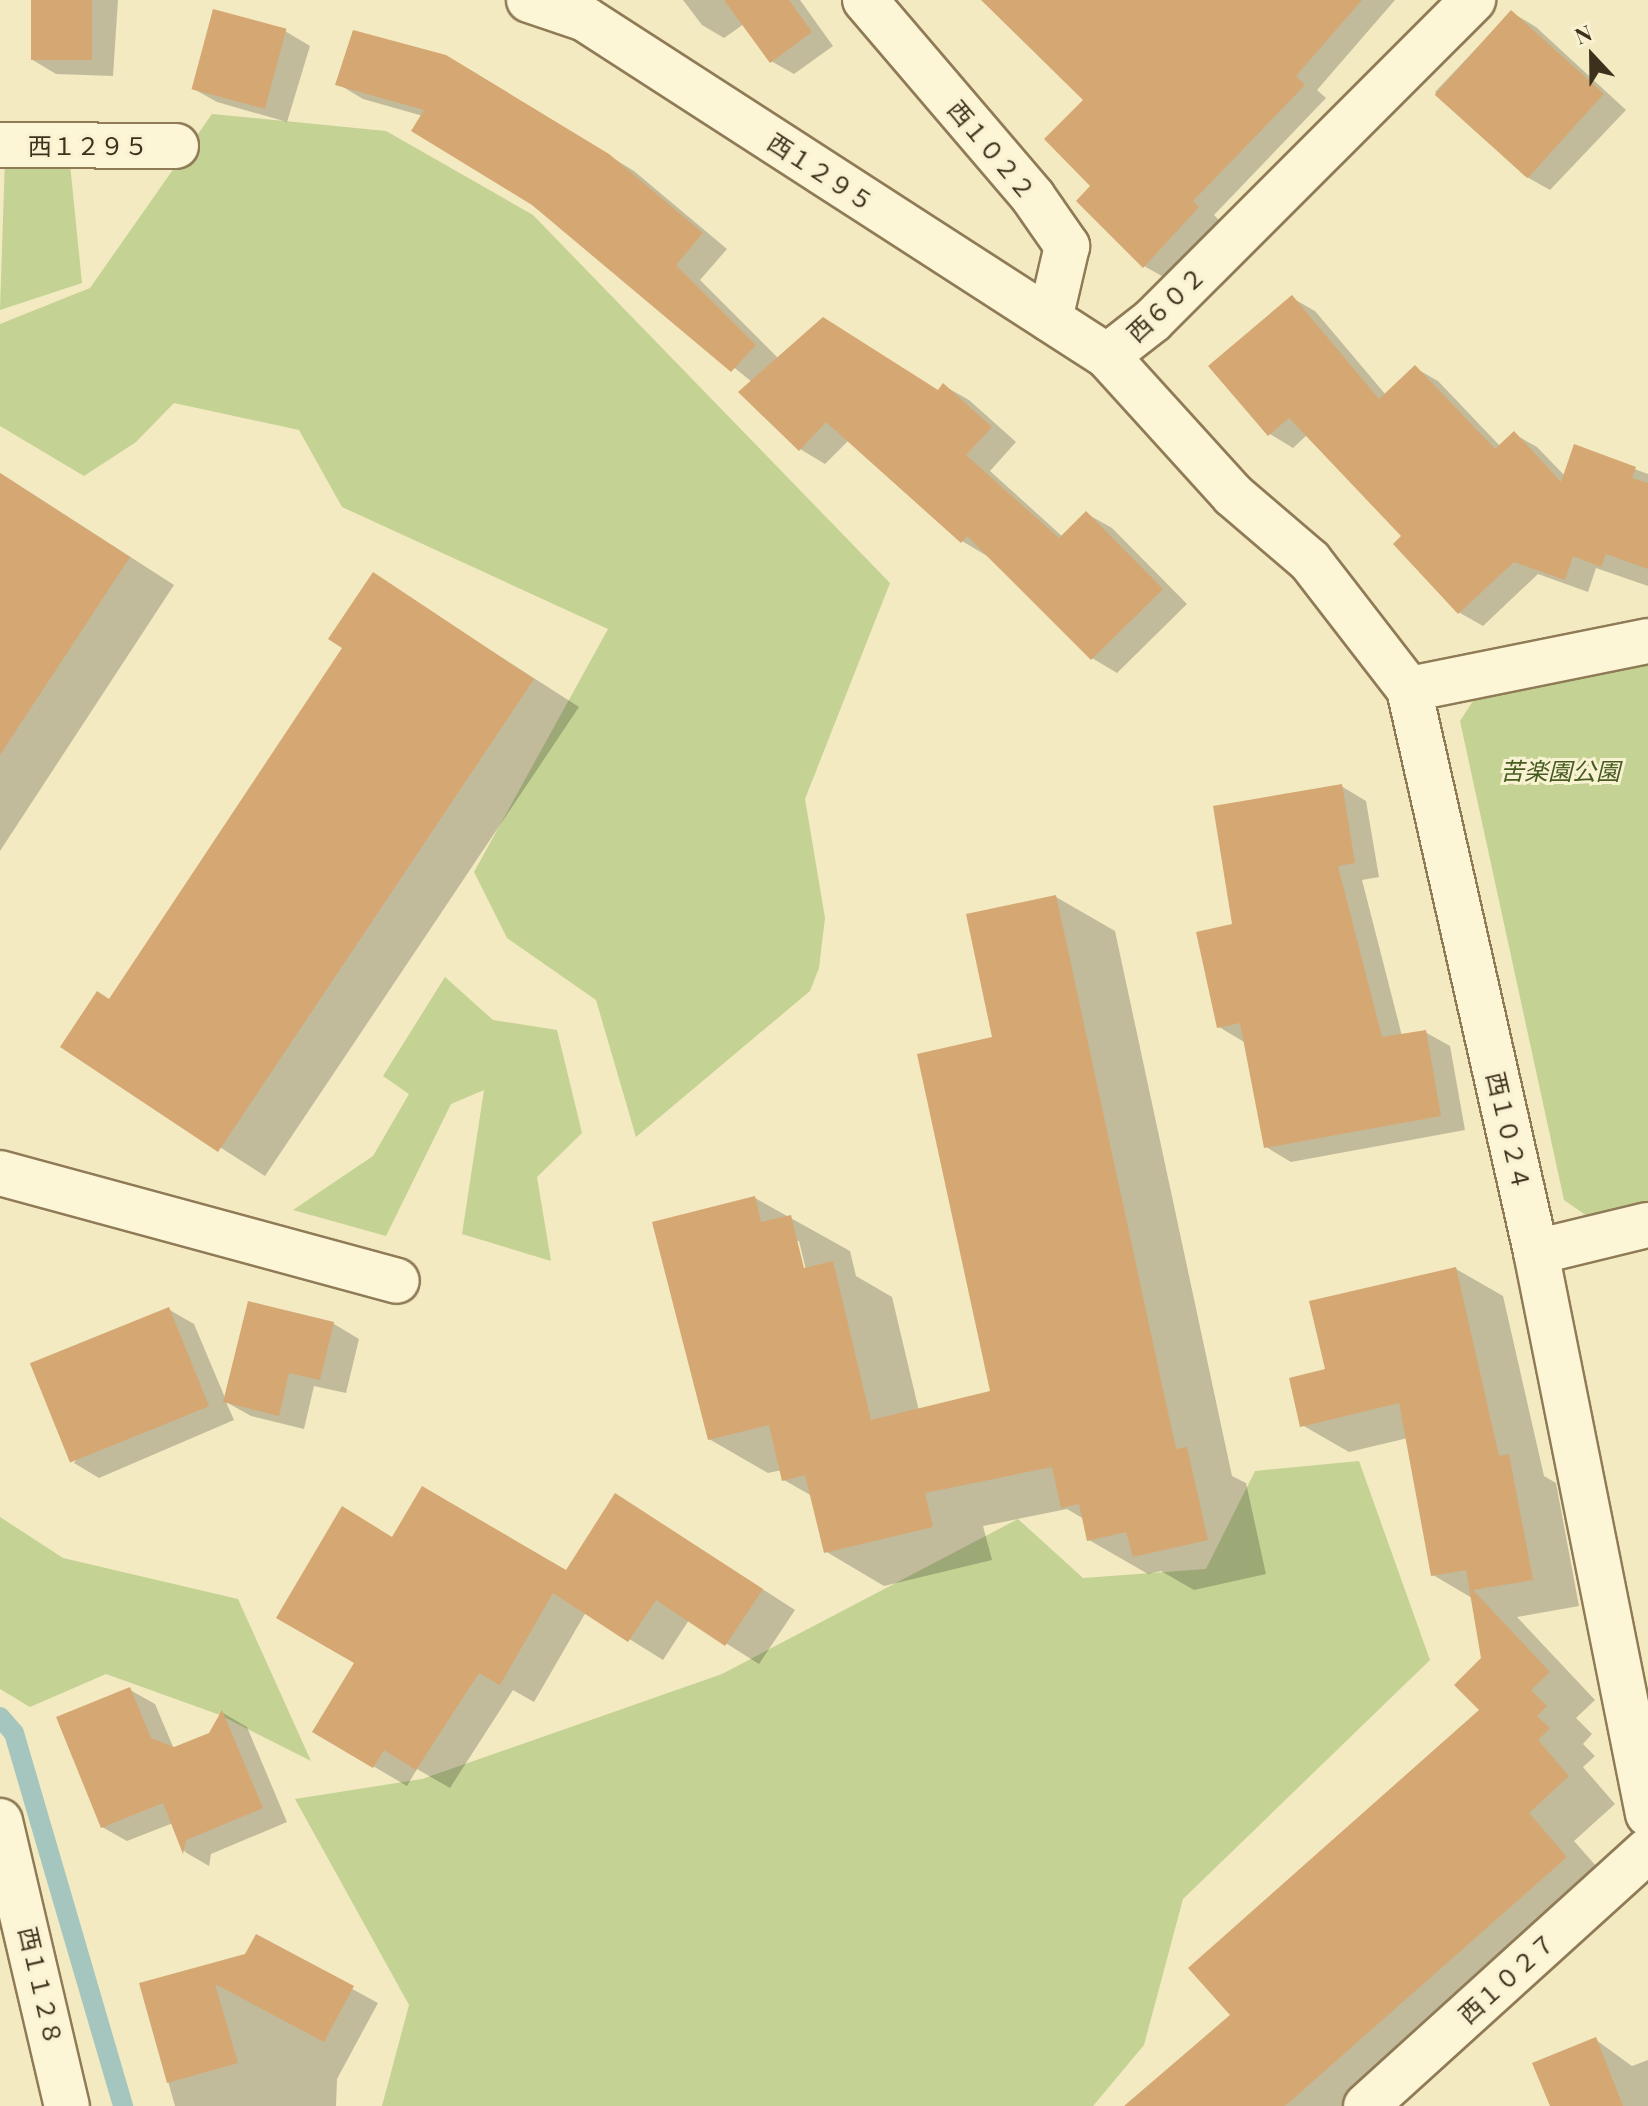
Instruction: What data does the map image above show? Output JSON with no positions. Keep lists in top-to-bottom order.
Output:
{
  "streets": {
    "street": [
      "西１２９５",
      "西１０２２",
      "西６０２",
      "西１０２４",
      "西１０２７",
      "西１１２８"
    ]
  },
  "crossings": [
    ["西１２９５", "西１０２２"],
    ["西１２９５", "西６０２"],
    ["西６０２", "西１０２４"]
  ],
  "parks": ["苦楽園公園"],
  "north": "top"
}
